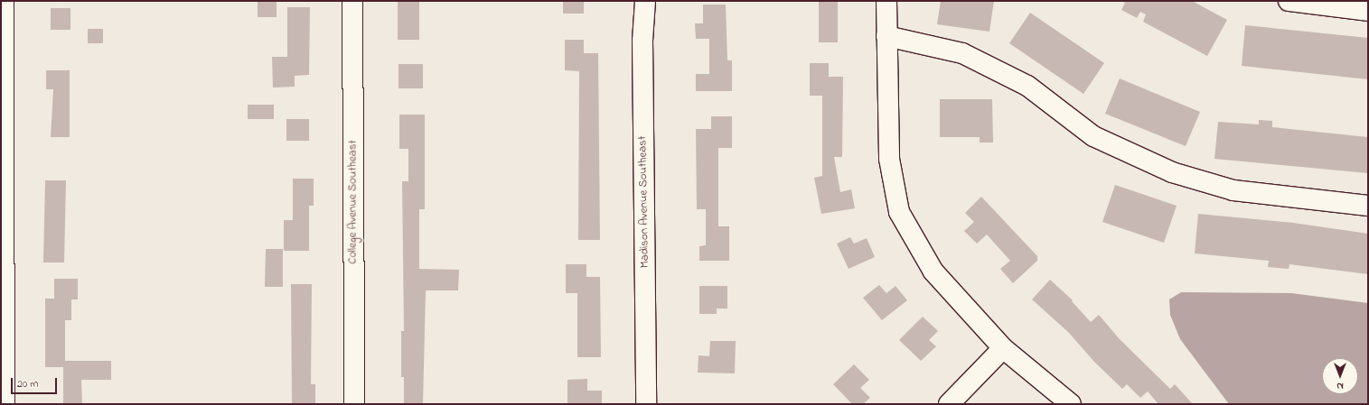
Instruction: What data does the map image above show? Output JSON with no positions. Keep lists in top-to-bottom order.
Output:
{
  "streets": {
    "street": ["College Avenue Southeast", "Madison Avenue Southeast"]
  },
  "scale_bar": "20 m",
  "north": "bottom"
}
